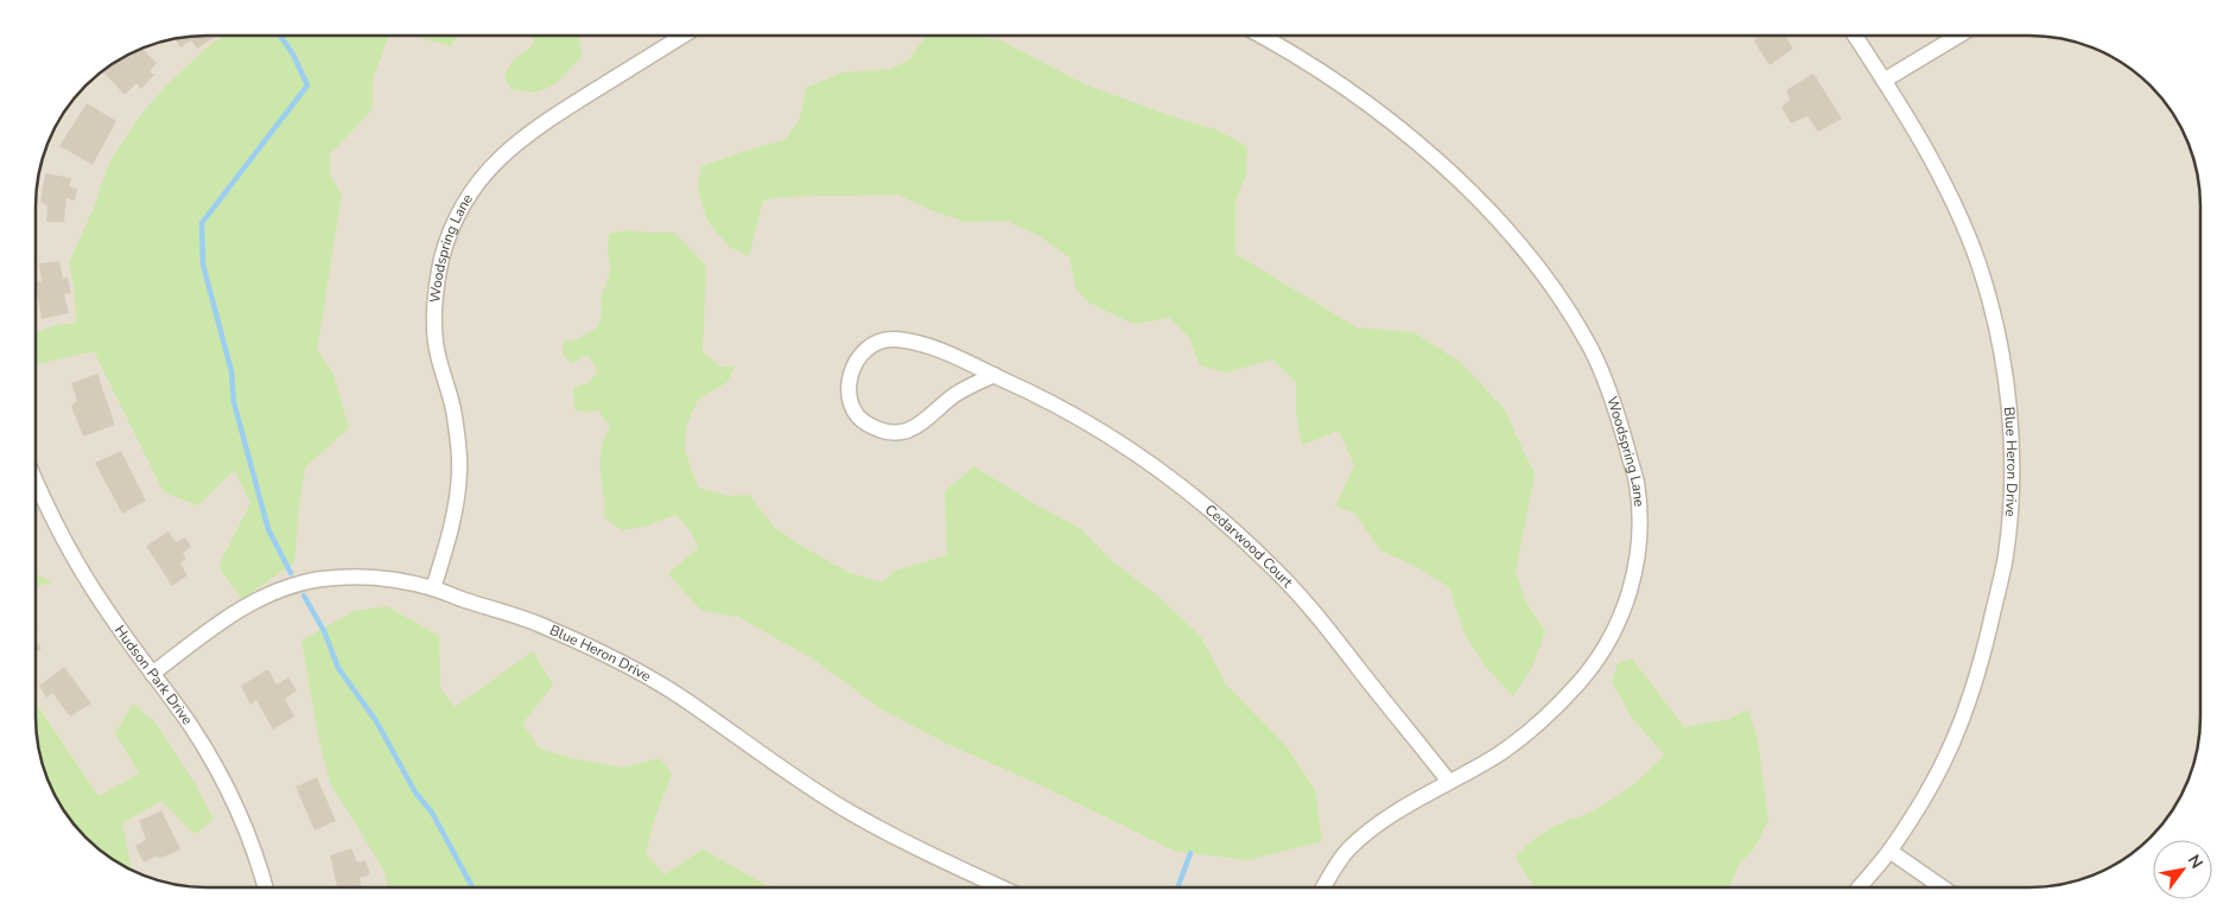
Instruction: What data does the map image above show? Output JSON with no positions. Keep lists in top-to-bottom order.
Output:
{
  "streets": {
    "street": [
      "Woodspring Lane",
      "Blue Heron Drive",
      "Cedarwood Court",
      "Hudson Park Drive"
    ]
  },
  "crossings": [
    ["Woodspring Lane", "Blue Heron Drive"],
    ["Woodspring Lane", "Cedarwood Court"],
    ["Blue Heron Drive", "Hudson Park Drive"]
  ],
  "north": "top right"
}
